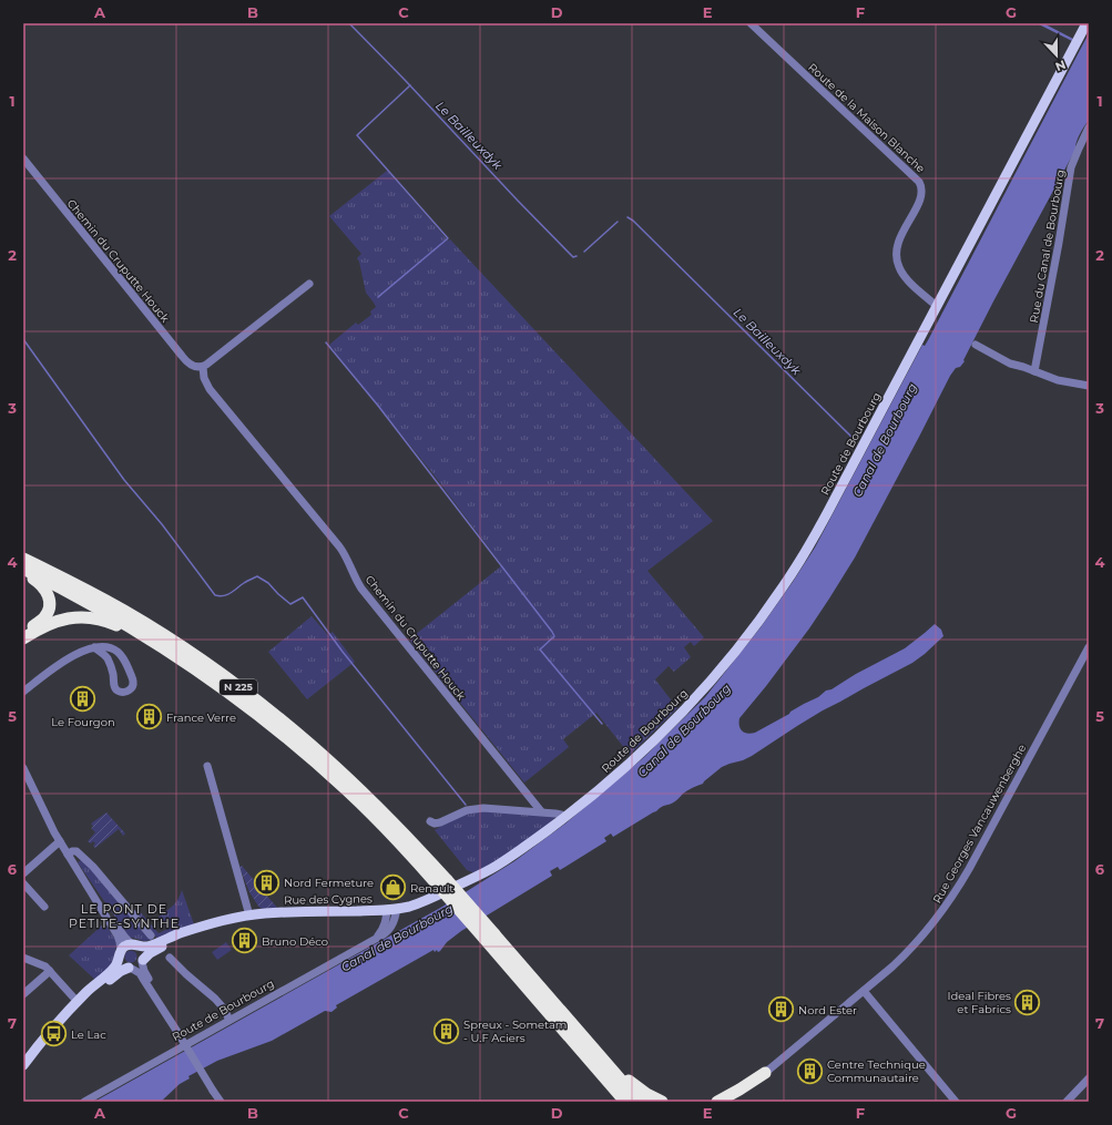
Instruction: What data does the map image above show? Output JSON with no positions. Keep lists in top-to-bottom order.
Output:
{
  "streets": {
    "highway": ["N 225"],
    "main road": ["Route de Bourbourg", "Rue des Cygnes"],
    "street": [
      "Route de la Maison Blanche",
      "Rue du Canal de Bourbourg",
      "Chemin du Cruputte Houck",
      "Rue Georges Vancauwenberghe"
    ]
  },
  "crossings": [
    ["Route de la Maison Blanche", "Route de Bourbourg"],
    ["Route de Bourbourg", "Rue des Cygnes"]
  ],
  "districts": ["LE PONT DE PETITE-SYNTHE"],
  "water": ["Le Bailleuxdyk", "Canal de Bourbourg"],
  "places": {
    "building": [
      "Le Fourgon",
      "France Verre",
      "Nord Fermeture",
      "Bruno Déco",
      "Ideal Fibres et Fabrics",
      "Nord Ester",
      "Spreux - Sometam - U.F Aciers",
      "Centre Technique Communautaire"
    ],
    "shop": ["Renault"],
    "bus stop": ["Le Lac"]
  },
  "north": "bottom",
  "grid": {
    "columns": [
      "A",
      "B",
      "C",
      "D",
      "E",
      "F",
      "G"
    ],
    "rows": [
      "1",
      "2",
      "3",
      "4",
      "5",
      "6",
      "7"
    ]
  }
}
